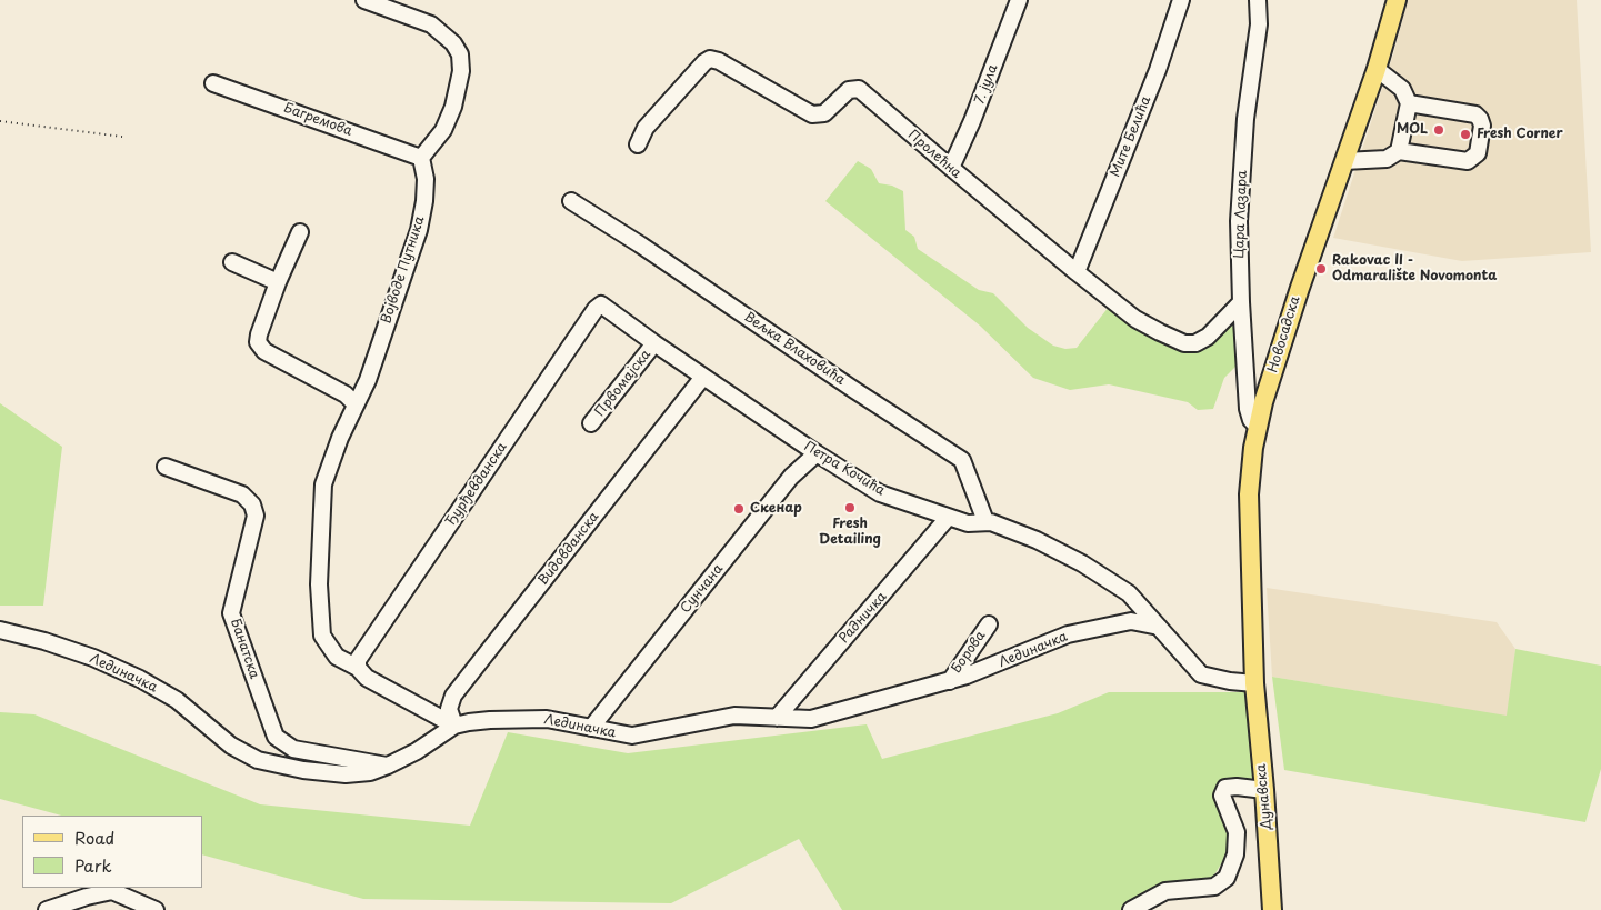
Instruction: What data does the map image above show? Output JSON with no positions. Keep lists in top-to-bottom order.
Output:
{
  "streets": {
    "main road": ["Новосадска", "Дунавска"],
    "street": [
      "7. јула",
      "Багремова",
      "Мите Белића",
      "Пролећна",
      "Цара Лазара",
      "Војводе Путника",
      "Вељка Влаховића",
      "Првомајска",
      "Петра Кочића",
      "Ђурђевданска",
      "Видовданска",
      "Сунчана",
      "Радничка",
      "Банатска",
      "Лединачка",
      "Борова"
    ]
  },
  "crossings": [
    ["7. јула", "Пролећна"],
    ["Багремова", "Војводе Путника"],
    ["Мите Белића", "Пролећна"],
    ["Пролећна", "Цара Лазара"],
    ["Цара Лазара", "Новосадска"],
    ["Војводе Путника", "Ђурђевданска"],
    ["Војводе Путника", "Видовданска"],
    ["Војводе Путника", "Лединачка"],
    ["Новосадска", "Петра Кочића"],
    ["Новосадска", "Дунавска"],
    ["Вељка Влаховића", "Петра Кочића"],
    ["Првомајска", "Петра Кочића"],
    ["Петра Кочића", "Ђурђевданска"],
    ["Петра Кочића", "Видовданска"],
    ["Петра Кочића", "Сунчана"],
    ["Петра Кочића", "Радничка"],
    ["Петра Кочића", "Лединачка"],
    ["Петра Кочића", "Дунавска"],
    ["Видовданска", "Лединачка"],
    ["Сунчана", "Лединачка"],
    ["Радничка", "Лединачка"],
    ["Банатска", "Лединачка"],
    ["Лединачка", "Борова"]
  ],
  "places": [
    "MOL",
    "Fresh Corner",
    "Rakovac II - Odmaralište Novomonta",
    "Fresh Detailing",
    "Скенар"
  ],
  "legend": ["Road", "Park"]
}
